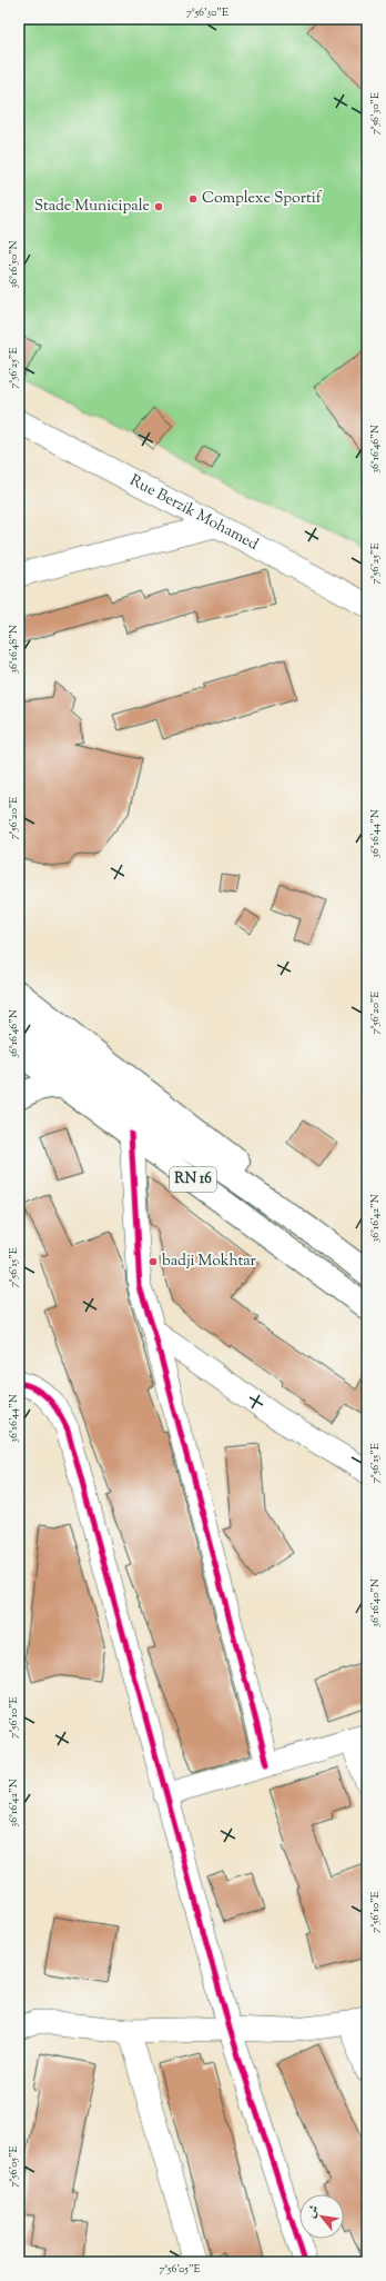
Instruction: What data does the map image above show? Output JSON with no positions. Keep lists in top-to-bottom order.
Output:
{
  "streets": {
    "highway": ["RN 16"],
    "street": ["Rue Berzik Mohamed"]
  },
  "places": ["Complexe Sportif", "Stade Municipale", "badji Mokhtar"],
  "north": "top left",
  "coordinates": [
    "7°56'30\"E",
    "36°16'50\"N",
    "7°56'25\"E",
    "36°16'46\"N",
    "36°16'48\"N",
    "7°56'20\"E",
    "36°16'44\"N",
    "36°16'42\"N",
    "7°56'15\"E",
    "36°16'40\"N",
    "7°56'10\"E",
    "7°56'05\"E"
  ]
}
